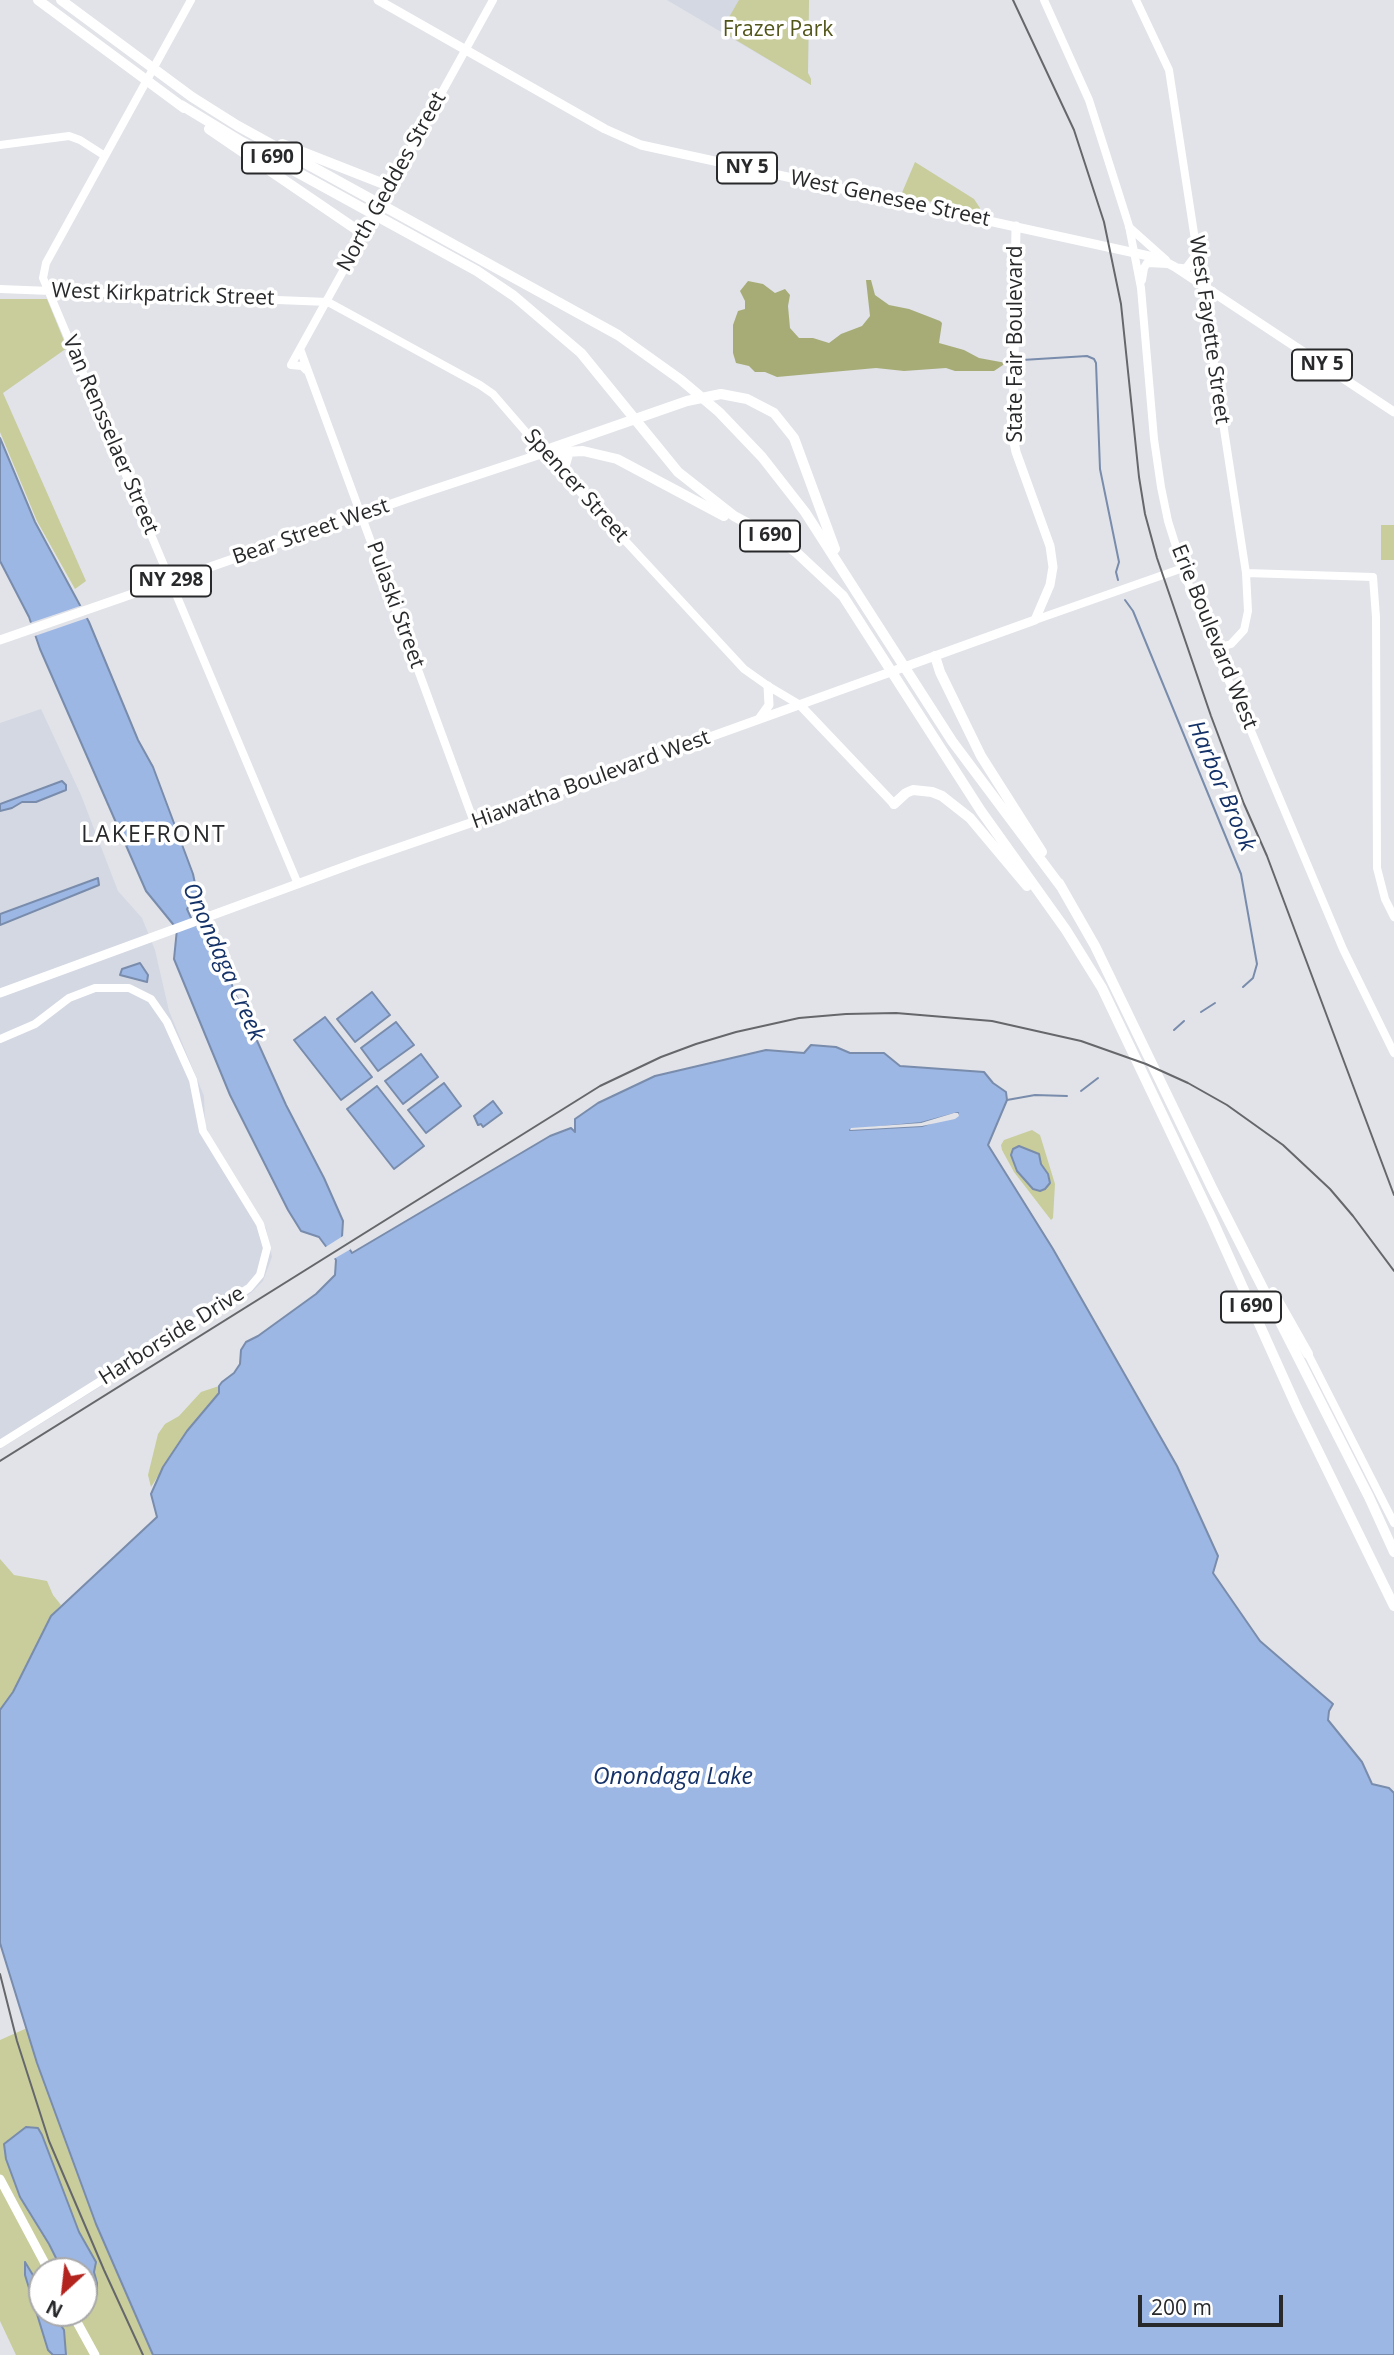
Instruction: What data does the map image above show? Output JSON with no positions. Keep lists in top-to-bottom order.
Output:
{
  "streets": {
    "highway": ["I 690"],
    "main road": [
      "NY 5",
      "West Genesee Street",
      "State Fair Boulevard",
      "Bear Street West",
      "NY 298",
      "Hiawatha Boulevard West"
    ],
    "street": [
      "North Geddes Street",
      "West Kirkpatrick Street",
      "West Fayette Street",
      "Van Rensselaer Street",
      "Spencer Street",
      "Pulaski Street",
      "Erie Boulevard West",
      "Harborside Drive"
    ]
  },
  "crossings": [
    ["North Geddes Street", "West Genesee Street"],
    ["North Geddes Street", "West Kirkpatrick Street"],
    ["North Geddes Street", "Spencer Street"],
    ["North Geddes Street", "Pulaski Street"],
    ["West Genesee Street", "West Fayette Street"],
    ["West Genesee Street", "State Fair Boulevard"],
    ["West Genesee Street", "Erie Boulevard West"],
    ["West Kirkpatrick Street", "Van Rensselaer Street"],
    ["West Kirkpatrick Street", "Spencer Street"],
    ["West Fayette Street", "Erie Boulevard West"],
    ["State Fair Boulevard", "Hiawatha Boulevard West"],
    ["Van Rensselaer Street", "Bear Street West"],
    ["Van Rensselaer Street", "Hiawatha Boulevard West"],
    ["Spencer Street", "Bear Street West"],
    ["Spencer Street", "Hiawatha Boulevard West"],
    ["Bear Street West", "Pulaski Street"],
    ["Pulaski Street", "Hiawatha Boulevard West"],
    ["Erie Boulevard West", "Hiawatha Boulevard West"]
  ],
  "districts": ["LAKEFRONT"],
  "water": ["Harbor Brook", "Onondaga Creek", "Onondaga Lake"],
  "parks": ["Frazer Park"],
  "scale_bar": "200 m",
  "north": "bottom left"
}
